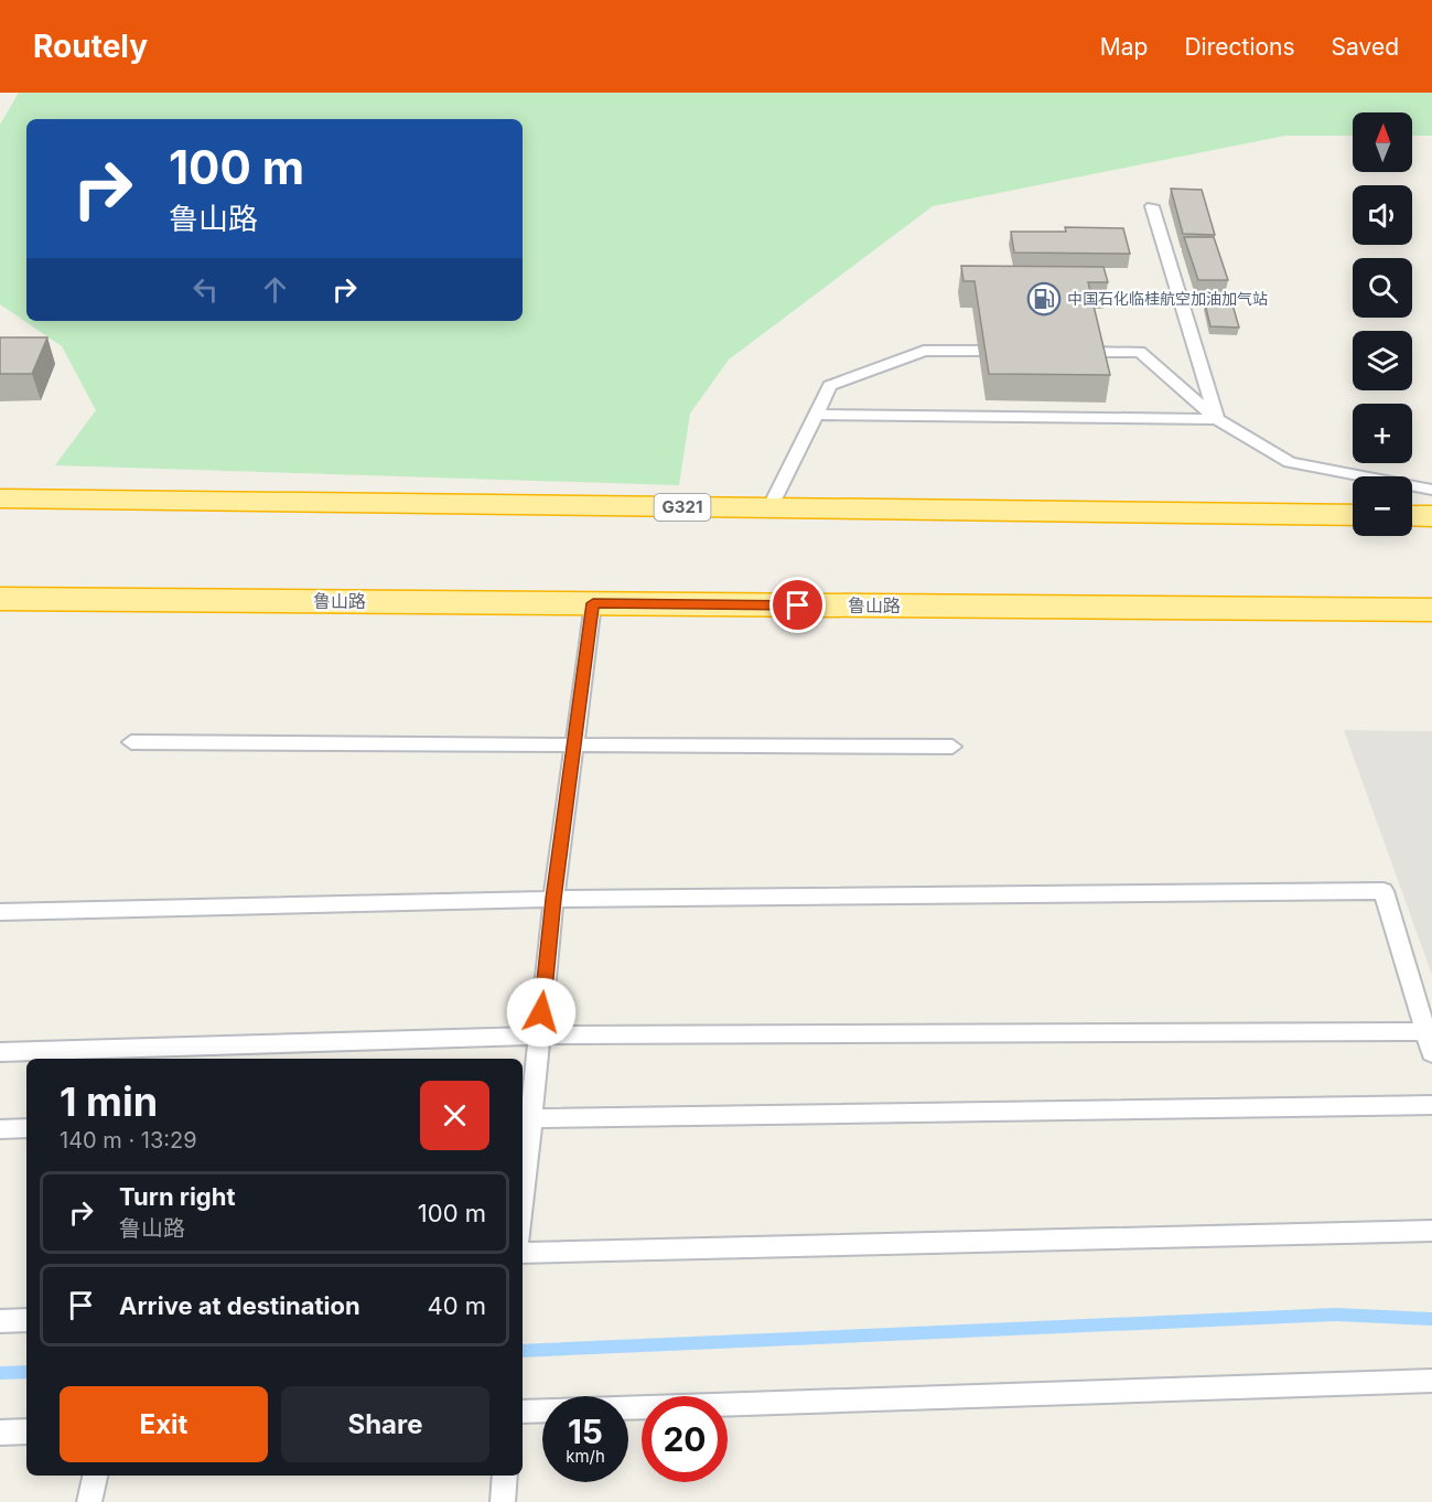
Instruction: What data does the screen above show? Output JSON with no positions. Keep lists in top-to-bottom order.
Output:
{
  "streets": {
    "highway": ["G321", "鲁山路"]
  },
  "places": {
    "fuel station": ["中国石化临桂航空加油加气站"]
  },
  "north": "top",
  "page": {
    "header": "Routely",
    "nav": ["Map", "Directions", "Saved"],
    "map_buttons": ["+", "−"],
    "turn": ["100 m", "鲁山路"],
    "heading": ["1 min", "140 m · 13:29"],
    "list": [
      {
        "name": "Turn right",
        "note": "鲁山路",
        "value": "100 m"
      },
      {
        "name": "Arrive at destination",
        "value": "40 m"
      }
    ],
    "buttons": ["Exit", "Share"],
    "speed": "15 km/h",
    "limit": "20"
  }
}
